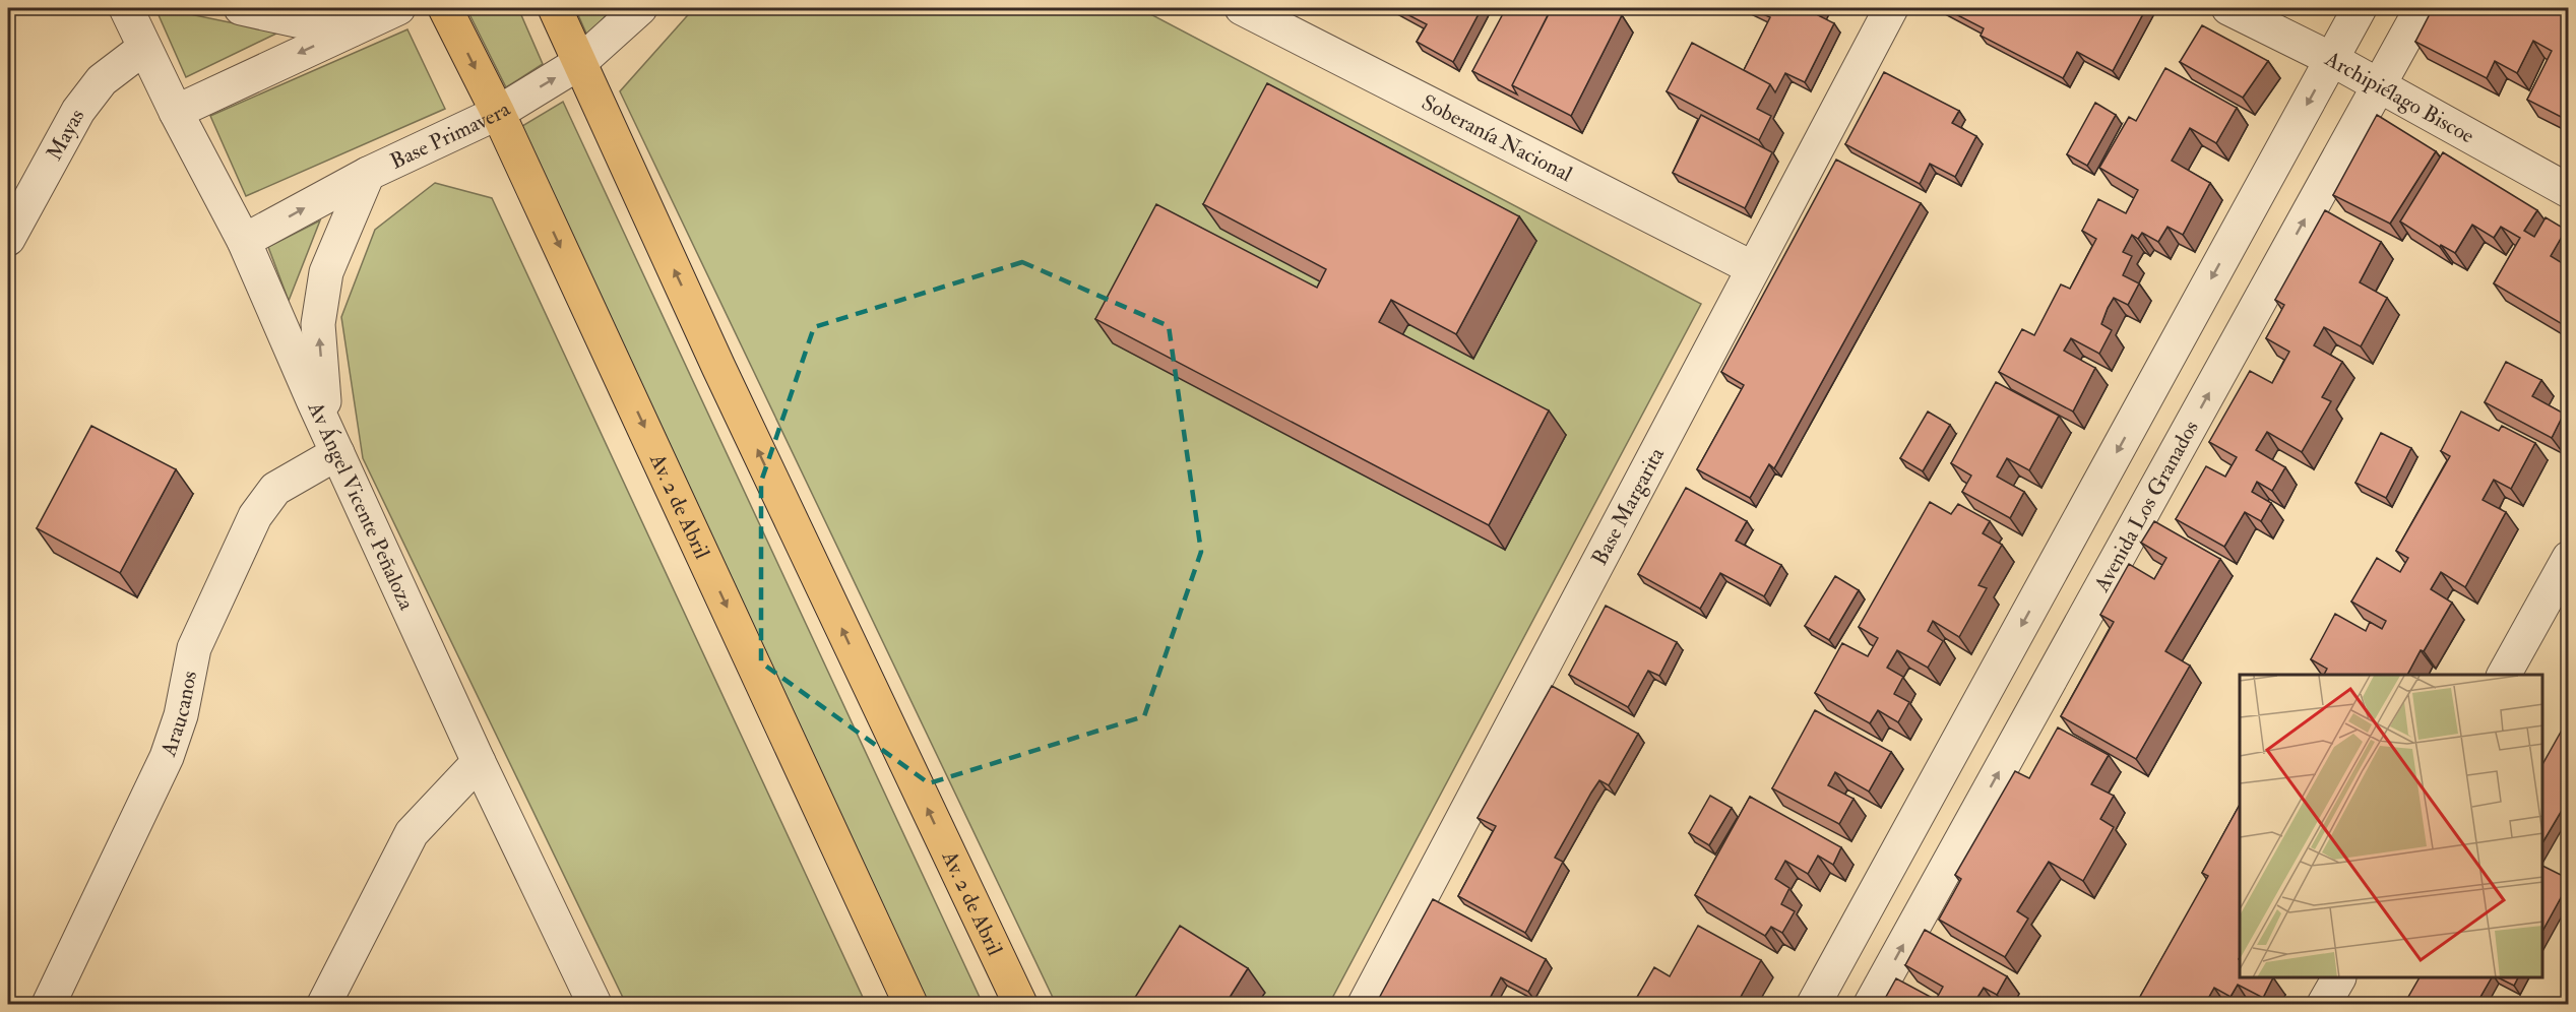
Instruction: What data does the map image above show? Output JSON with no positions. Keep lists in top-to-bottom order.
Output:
{
  "streets": {
    "main road": ["Av. 2 de Abril"],
    "street": [
      "Archipiélago Biscoe",
      "Mayas",
      "Base Primavera",
      "Soberanía Nacional",
      "Av Ángel Vicente Peñaloza",
      "Base Margarita",
      "Avenida Los Granados",
      "Araucanos"
    ]
  },
  "crossings": [
    ["Archipiélago Biscoe", "Avenida Los Granados"],
    ["Mayas", "Av Ángel Vicente Peñaloza"],
    ["Base Primavera", "Av Ángel Vicente Peñaloza"],
    ["Base Primavera", "Av. 2 de Abril"],
    ["Soberanía Nacional", "Base Margarita"],
    ["Av Ángel Vicente Peñaloza", "Araucanos"]
  ]
}
